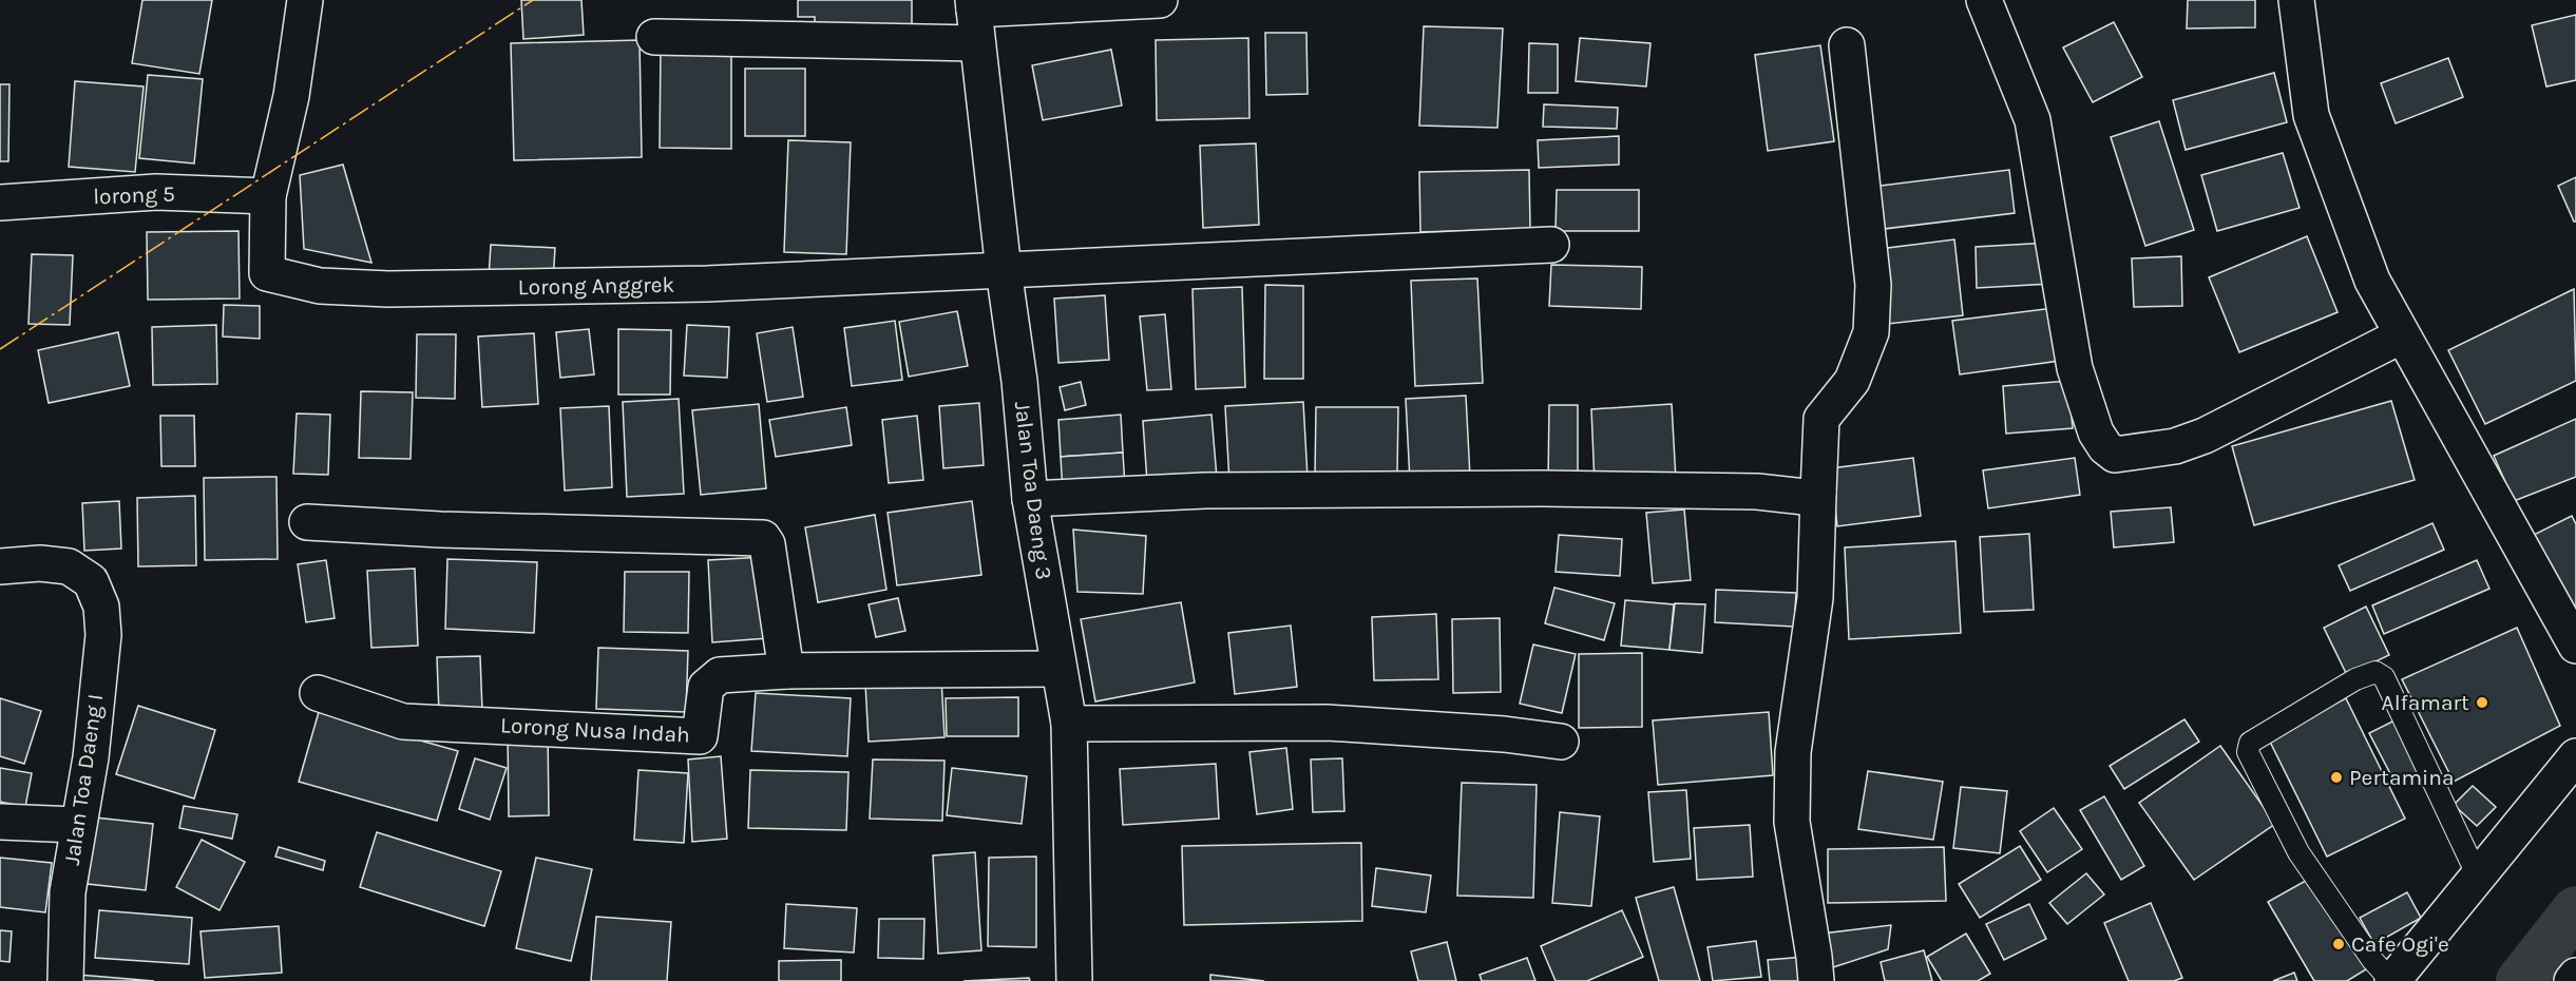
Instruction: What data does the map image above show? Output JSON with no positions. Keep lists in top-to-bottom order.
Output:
{
  "streets": {
    "street": [
      "lorong 5",
      "Lorong Anggrek",
      "Jalan Toa Daeng 3",
      "Lorong Nusa Indah",
      "Jalan Toa Daeng I"
    ]
  },
  "crossings": [
    ["lorong 5", "Lorong Anggrek"],
    ["Lorong Anggrek", "Jalan Toa Daeng 3"],
    ["Jalan Toa Daeng 3", "Lorong Nusa Indah"]
  ],
  "places": ["Alfamart", "Pertamina", "Cafe Ogi'e"]
}
